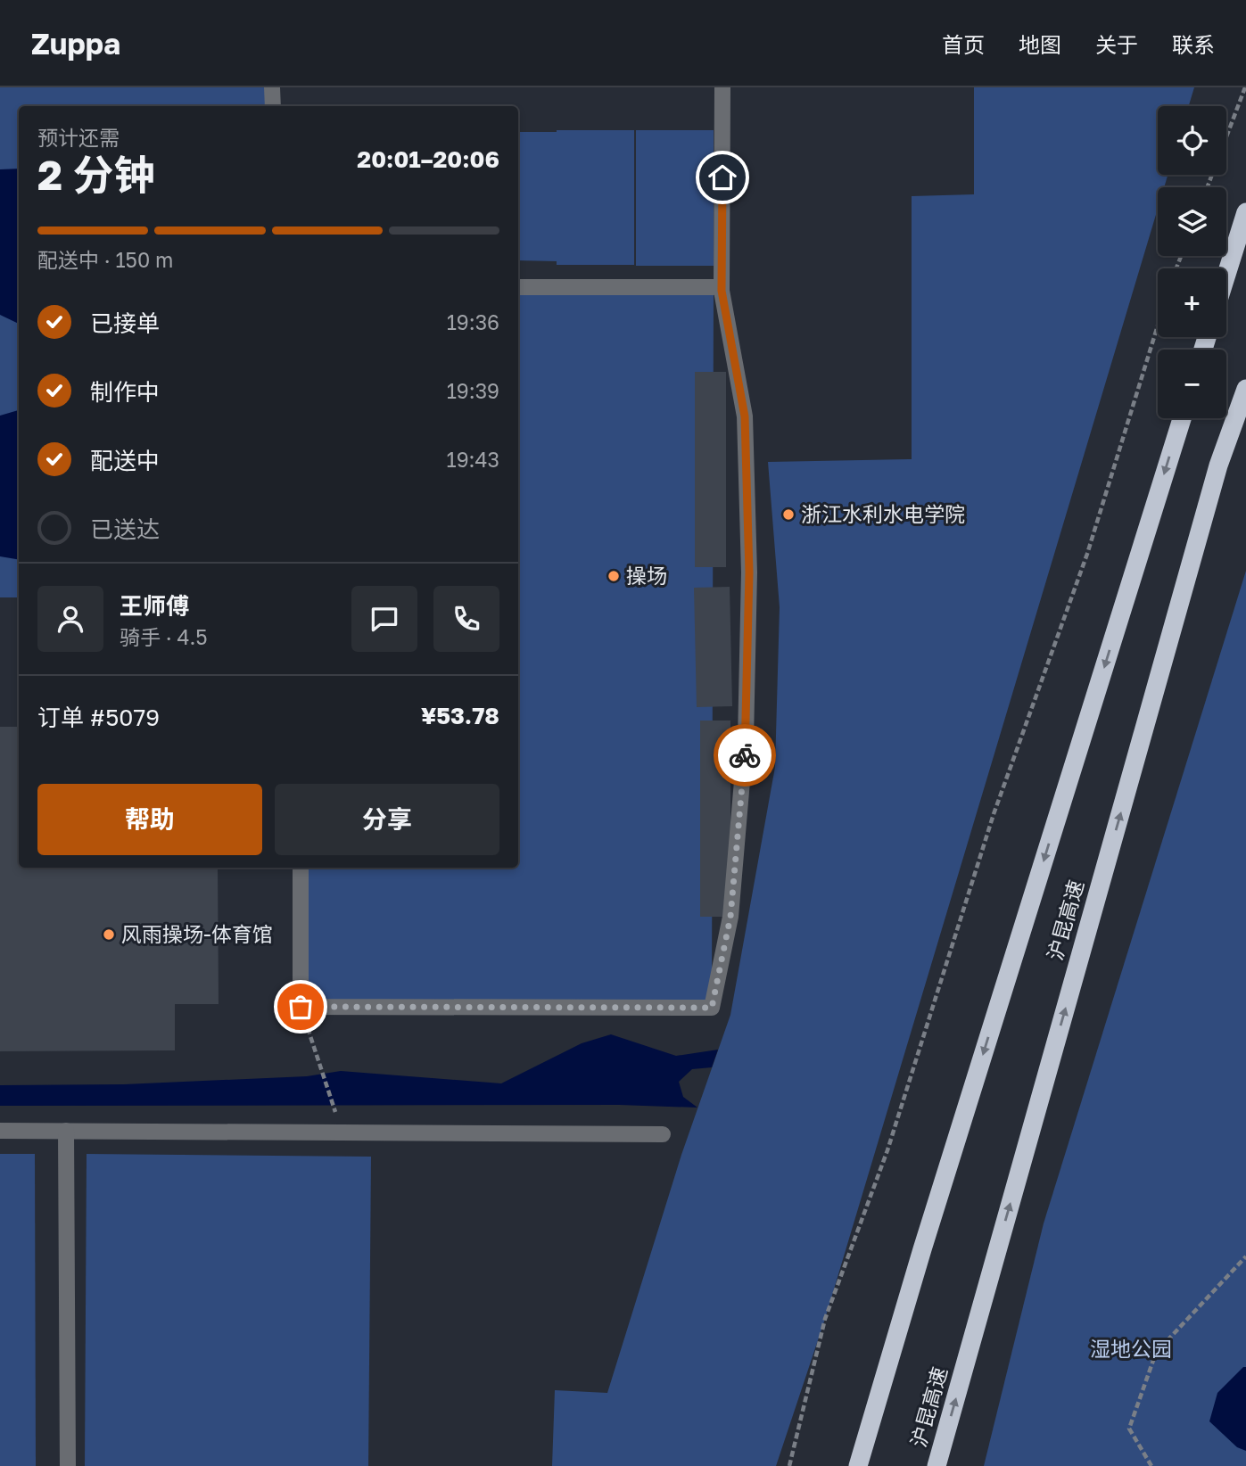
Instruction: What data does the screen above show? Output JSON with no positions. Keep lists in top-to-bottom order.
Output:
{
  "streets": {
    "highway": ["沪昆高速"]
  },
  "parks": ["湿地公园"],
  "places": ["浙江水利水电学院", "操场", "风雨操场-体育馆"],
  "page": {
    "header": "Zuppa",
    "nav": [
      "首页",
      "地图",
      "关于",
      "联系"
    ],
    "map_buttons": ["+", "−"],
    "heading": ["2 分钟", "预计还需", "20:01–20:06"],
    "panel": [
      "王师傅",
      "骑手 · 4.5",
      "订单 #5079",
      "¥53.78"
    ],
    "bar": "配送中 · 150 m",
    "list": [
      ["已接单", "19:36"],
      ["制作中", "19:39"],
      ["配送中", "19:43"],
      "已送达"
    ],
    "buttons": ["帮助", "分享"]
  }
}
